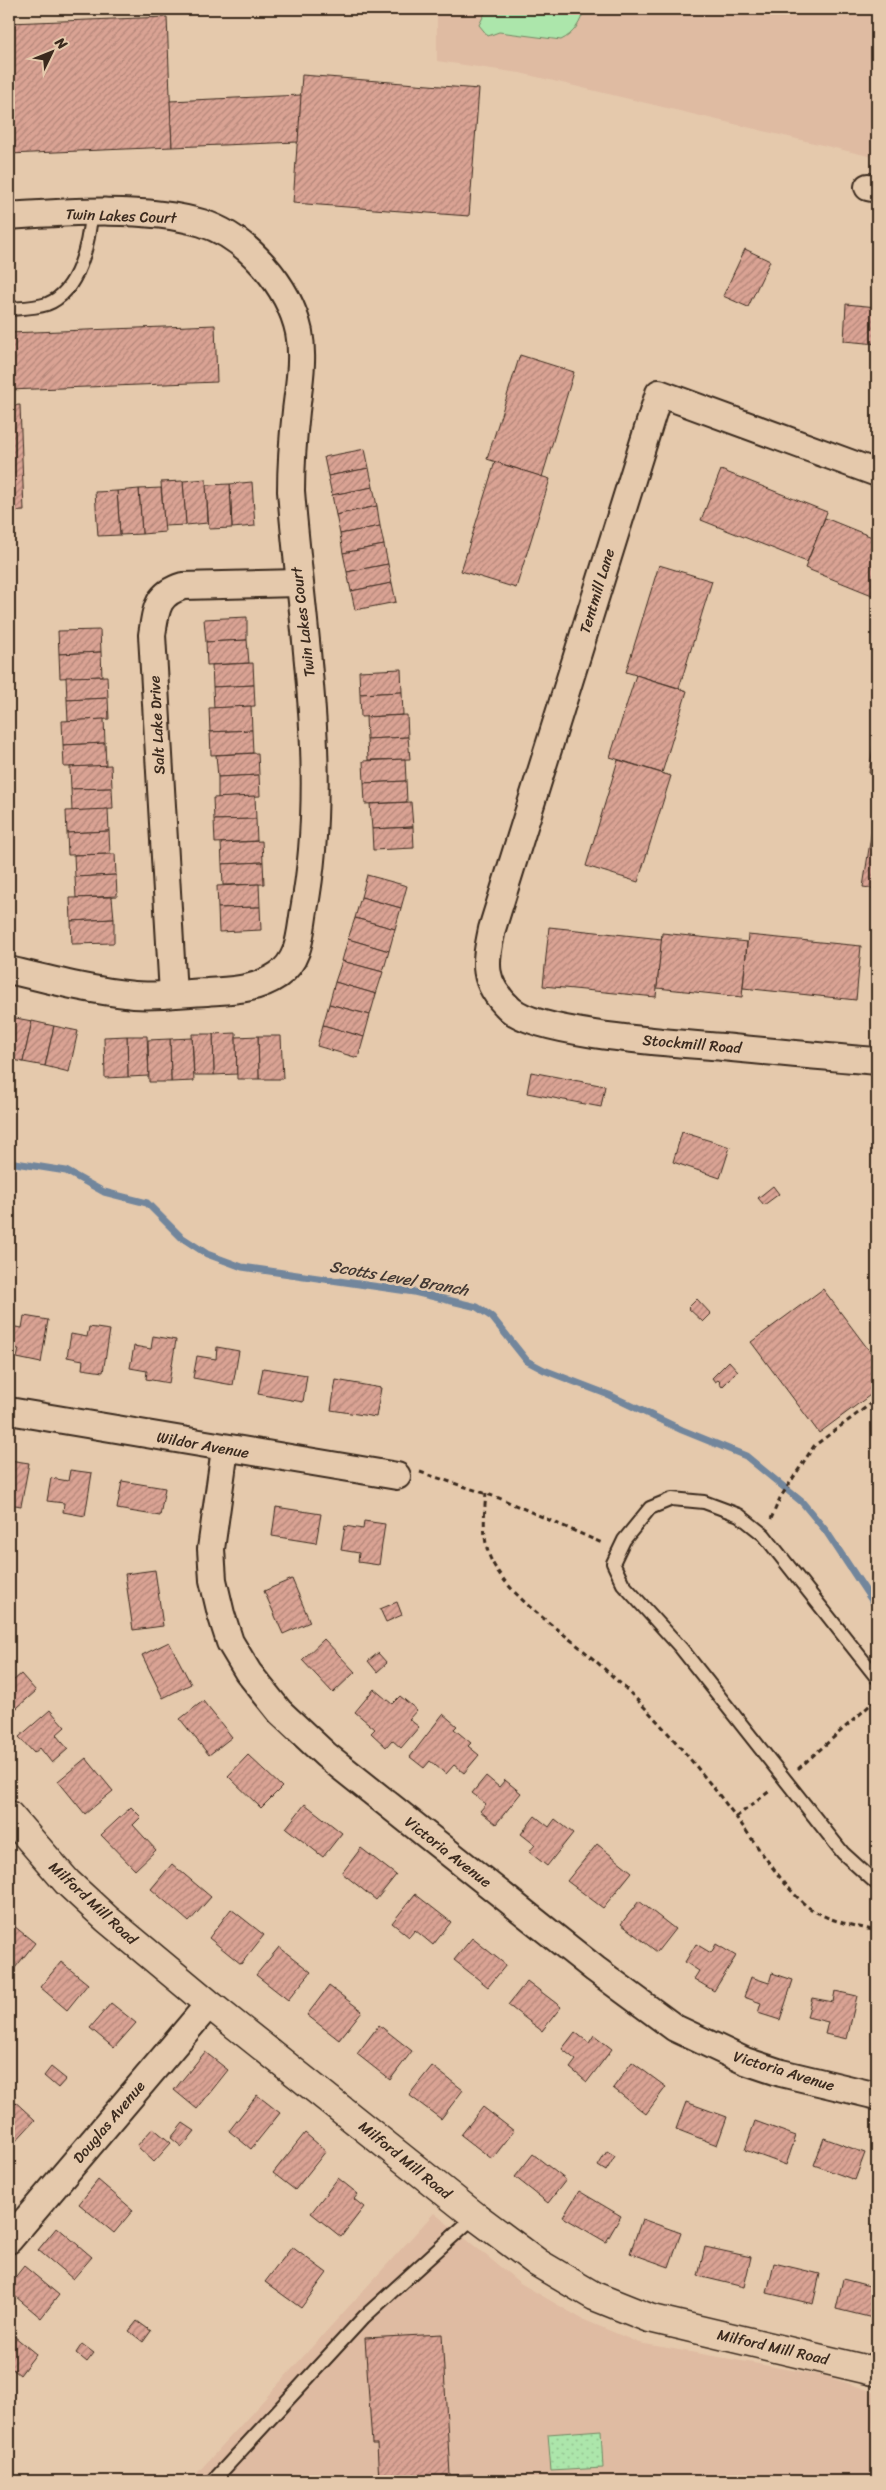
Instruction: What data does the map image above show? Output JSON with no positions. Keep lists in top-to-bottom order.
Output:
{
  "streets": {
    "main road": ["Milford Mill Road"],
    "street": [
      "Twin Lakes Court",
      "Tentmill Lane",
      "Salt Lake Drive",
      "Stockmill Road",
      "Wildor Avenue",
      "Victoria Avenue",
      "Douglas Avenue"
    ]
  },
  "crossings": [
    ["Twin Lakes Court", "Salt Lake Drive"],
    ["Tentmill Lane", "Stockmill Road"],
    ["Wildor Avenue", "Victoria Avenue"],
    ["Milford Mill Road", "Douglas Avenue"]
  ],
  "water": ["Scotts Level Branch"],
  "north": "top right"
}
